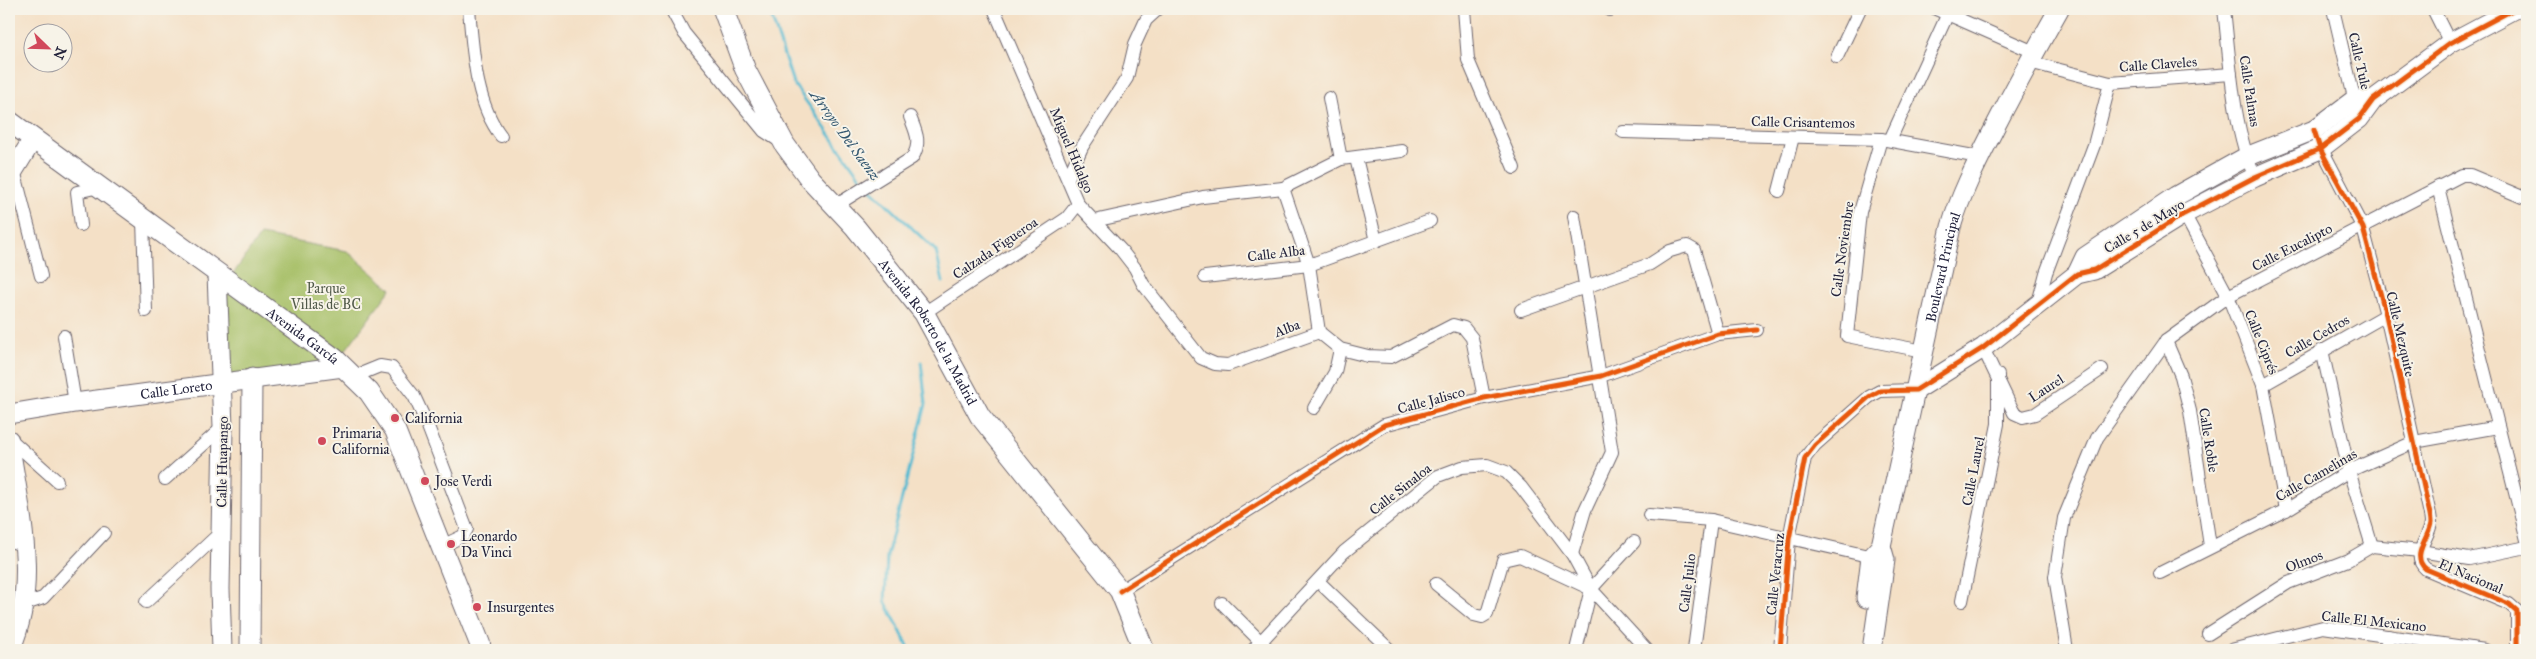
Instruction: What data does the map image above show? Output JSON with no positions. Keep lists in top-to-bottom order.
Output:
{
  "streets": {
    "main road": ["Avenida Roberto de la Madrid", "Avenida García"],
    "street": [
      "Calle Tule",
      "Calle Claveles",
      "Calle Palmas",
      "Calle Crisantemos",
      "Miguel Hidalgo",
      "Calle 5 de Mayo",
      "Calle Eucalipto",
      "Calzada Figueroa",
      "Calle Noviembre",
      "Calle Alba",
      "Boulevard Principal",
      "Alba",
      "Calle Mezquite",
      "Calle Cedros",
      "Calle Ciprés",
      "Laurel",
      "Calle Loreto",
      "Calle Jalisco",
      "Calle Roble",
      "Calle Huapango",
      "Calle Laurel",
      "Calle Camelinas",
      "Calle Sinaloa",
      "Olmos",
      "Calle Veracruz",
      "El Nacional",
      "Calle Julio",
      "Calle El Mexicano"
    ]
  },
  "crossings": [
    ["Calle Tule", "Calle 5 de Mayo"],
    ["Calle Claveles", "Calle Palmas"],
    ["Calle Claveles", "Calle Noviembre"],
    ["Calle Claveles", "Boulevard Principal"],
    ["Calle Palmas", "Calle 5 de Mayo"],
    ["Calle Crisantemos", "Calle Noviembre"],
    ["Calle Crisantemos", "Boulevard Principal"],
    ["Miguel Hidalgo", "Calzada Figueroa"],
    ["Miguel Hidalgo", "Alba"],
    ["Calle 5 de Mayo", "Boulevard Principal"],
    ["Calle 5 de Mayo", "Calle Mezquite"],
    ["Calle 5 de Mayo", "Calle Ciprés"],
    ["Calle 5 de Mayo", "Calle Veracruz"],
    ["Calle Eucalipto", "Calle Mezquite"],
    ["Calle Eucalipto", "Calle Ciprés"],
    ["Calle Eucalipto", "Calle Roble"],
    ["Calzada Figueroa", "Avenida Roberto de la Madrid"],
    ["Calle Noviembre", "Boulevard Principal"],
    ["Calle Alba", "Alba"],
    ["Boulevard Principal", "Calle Veracruz"],
    ["Avenida Roberto de la Madrid", "Calle Jalisco"],
    ["Calle Mezquite", "Calle Cedros"],
    ["Calle Mezquite", "Calle Camelinas"],
    ["Calle Mezquite", "El Nacional"],
    ["Avenida García", "Calle Loreto"],
    ["Avenida García", "Calle Huapango"],
    ["Calle Cedros", "Calle Ciprés"],
    ["Calle Ciprés", "Calle Camelinas"],
    ["Laurel", "Calle Laurel"],
    ["Calle Loreto", "Calle Huapango"],
    ["Calle Roble", "Calle Camelinas"]
  ],
  "water": ["Arroyo Del Saenz"],
  "parks": ["Parque Villas de BC"],
  "places": [
    "California",
    "Primaria California",
    "Jose Verdi",
    "Leonardo Da Vinci",
    "Insurgentes"
  ],
  "north": "bottom right"
}
